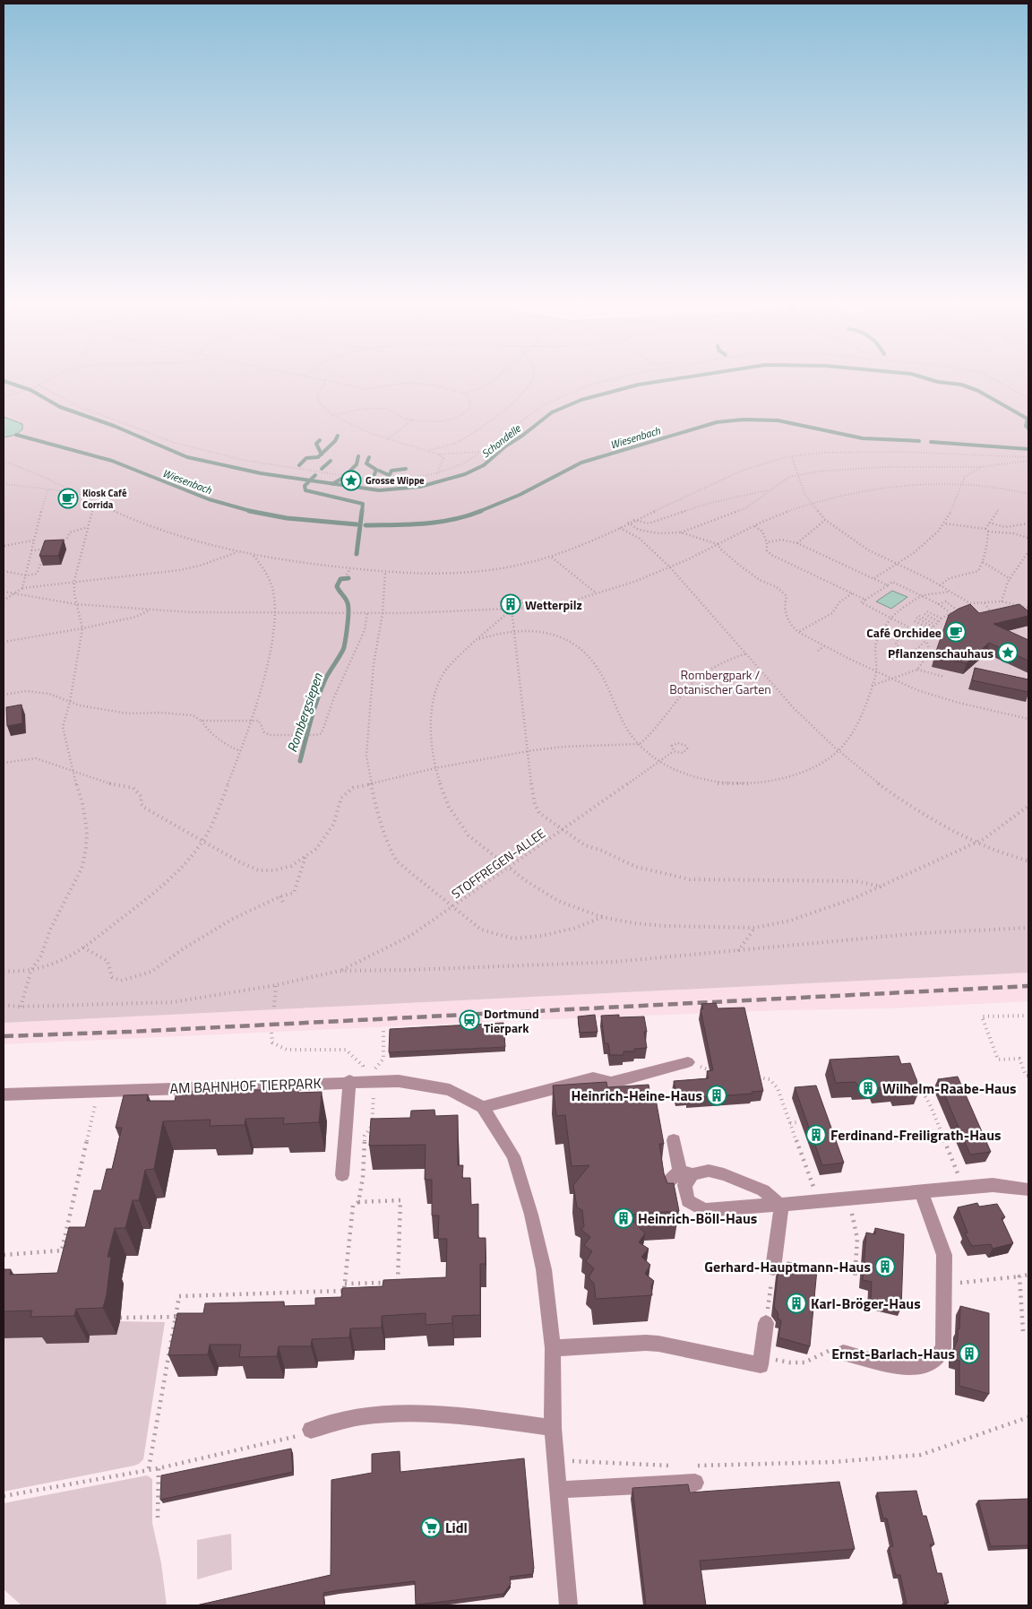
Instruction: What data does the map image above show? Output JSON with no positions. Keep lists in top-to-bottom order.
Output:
{
  "streets": {
    "street": ["AM BAHNHOF TIERPARK"],
    "path": ["STOFFREGEN-ALLEE"]
  },
  "water": ["Wiesenbach", "Schondelle", "Rombergsiepen"],
  "parks": ["Rombergpark / Botanischer Garten"],
  "places": {
    "place": ["Grosse Wippe", "Pflanzenschauhaus"],
    "cafe": ["Kiosk Café Corrida", "Café Orchidee"],
    "building": [
      "Wetterpilz",
      "Wilhelm-Raabe-Haus",
      "Heinrich-Heine-Haus",
      "Ferdinand-Freiligrath-Haus",
      "Heinrich-Böll-Haus",
      "Gerhard-Hauptmann-Haus",
      "Karl-Bröger-Haus",
      "Ernst-Barlach-Haus"
    ],
    "station": ["Dortmund Tierpark"],
    "supermarket": ["Lidl"]
  }
}
